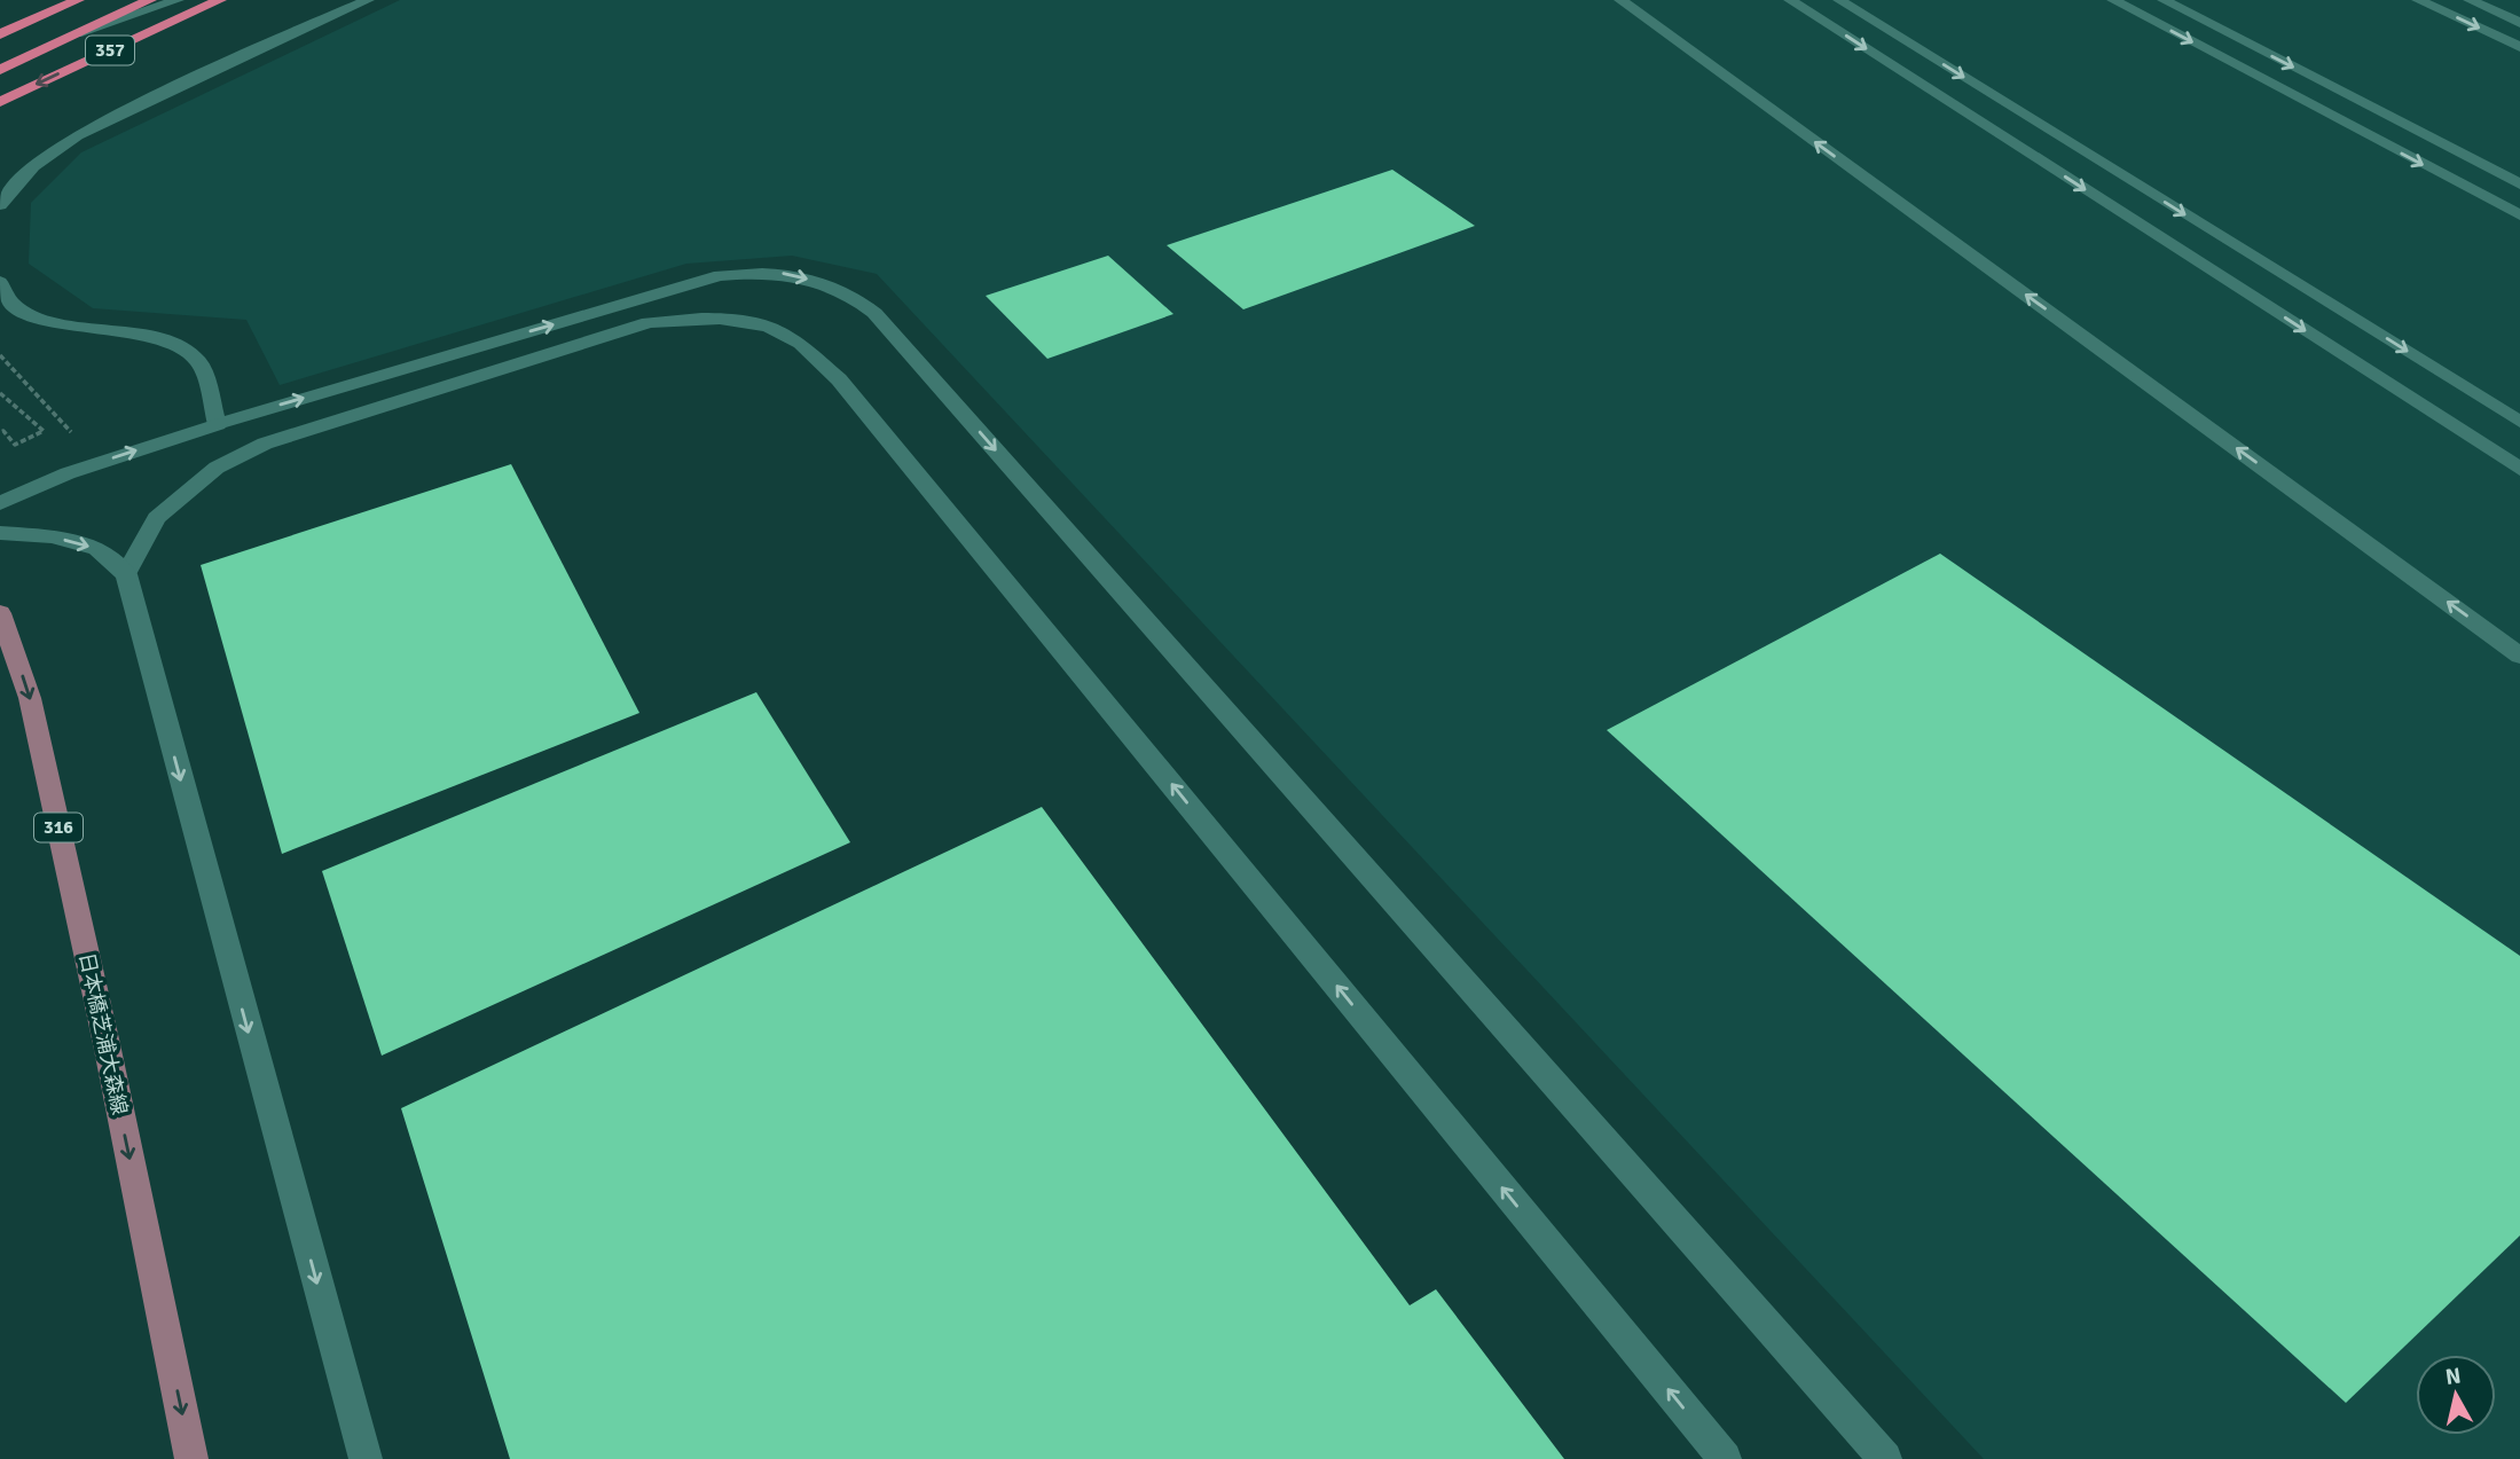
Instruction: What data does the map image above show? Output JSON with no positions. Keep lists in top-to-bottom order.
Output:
{
  "streets": {
    "highway": ["357"],
    "main road": ["316", "日本橋芝浦大森線"]
  },
  "one_way": ["日本橋芝浦大森線"],
  "north": "top"
}
